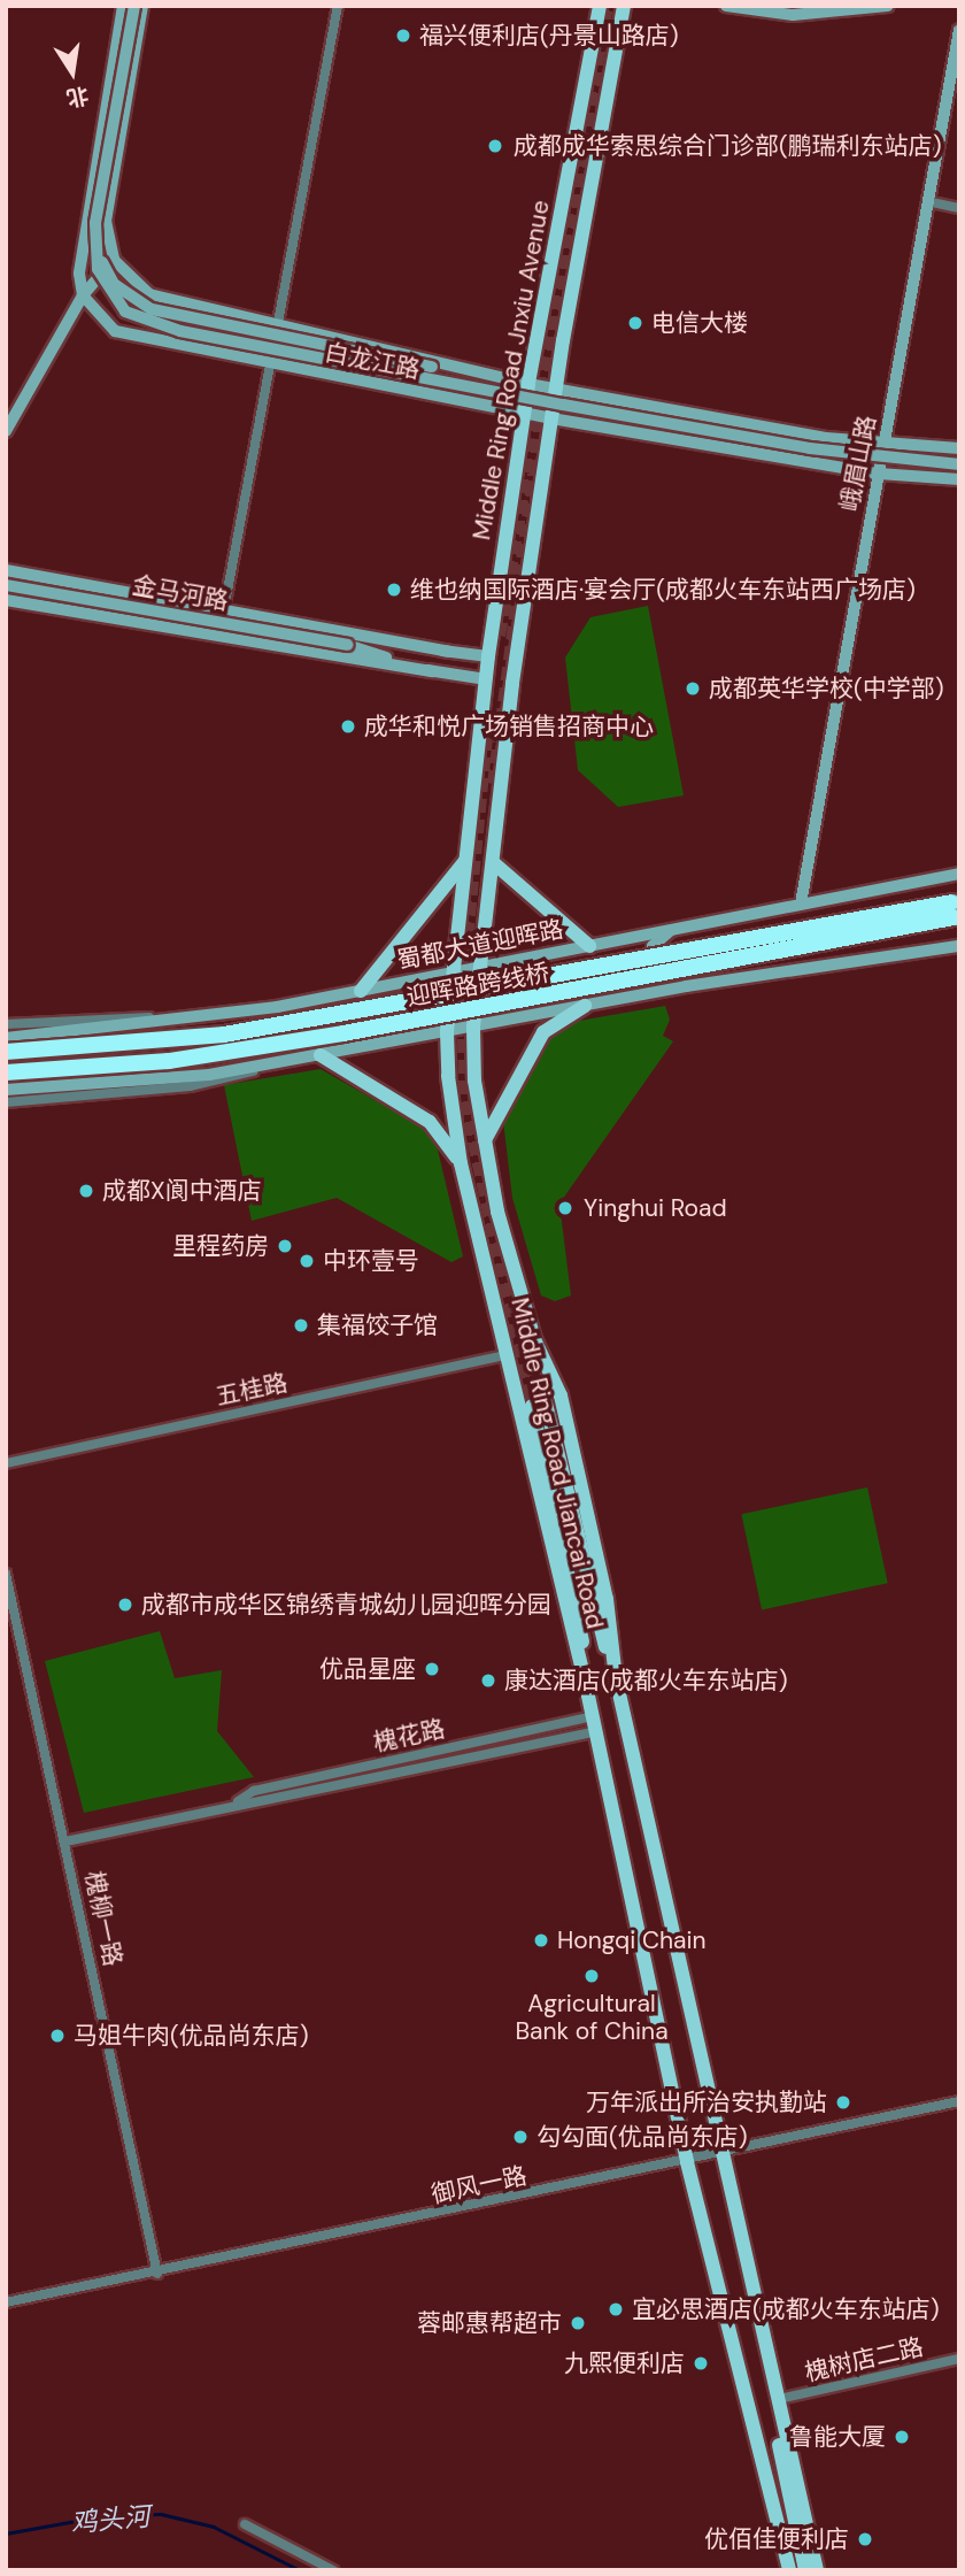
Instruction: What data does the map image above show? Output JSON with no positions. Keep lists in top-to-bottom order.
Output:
{
  "streets": {
    "highway": ["迎晖路跨线桥"],
    "main road": ["Middle Ring Road Jnxiu Avenue", "Middle Ring Road Jiancai Road"],
    "street": [
      "白龙江路",
      "峨眉山路",
      "金马河路",
      "蜀都大道迎晖路",
      "五桂路",
      "槐花路",
      "槐柳一路",
      "御风一路",
      "槐树店二路"
    ]
  },
  "crossings": [
    ["白龙江路", "Middle Ring Road Jnxiu Avenue"],
    ["白龙江路", "峨眉山路"],
    ["Middle Ring Road Jnxiu Avenue", "蜀都大道迎晖路"],
    ["Middle Ring Road Jnxiu Avenue", "Middle Ring Road Jiancai Road"],
    ["峨眉山路", "蜀都大道迎晖路"],
    ["五桂路", "Middle Ring Road Jiancai Road"],
    ["Middle Ring Road Jiancai Road", "槐花路"],
    ["Middle Ring Road Jiancai Road", "御风一路"],
    ["槐花路", "槐柳一路"],
    ["槐柳一路", "御风一路"]
  ],
  "water": ["鸡头河"],
  "places": [
    "福兴便利店(丹景山路店)",
    "成都成华索思综合门诊部(鹏瑞利东站店)",
    "电信大楼",
    "维也纳国际酒店·宴会厅(成都火车东站西广场店)",
    "成都英华学校(中学部)",
    "成华和悦广场销售招商中心",
    "成都X阆中酒店",
    "Yinghui Road",
    "里程药房",
    "中环壹号",
    "集福饺子馆",
    "成都市成华区锦绣青城幼儿园迎晖分园",
    "优品星座",
    "康达酒店(成都火车东站店)",
    "Hongqi Chain",
    "Agricultural Bank of China",
    "马姐牛肉(优品尚东店)",
    "万年派出所治安执勤站",
    "勾勾面(优品尚东店)",
    "宜必思酒店(成都火车东站店)",
    "蓉邮惠帮超市",
    "九熙便利店",
    "鲁能大厦",
    "优佰佳便利店"
  ],
  "north": "bottom"
}
